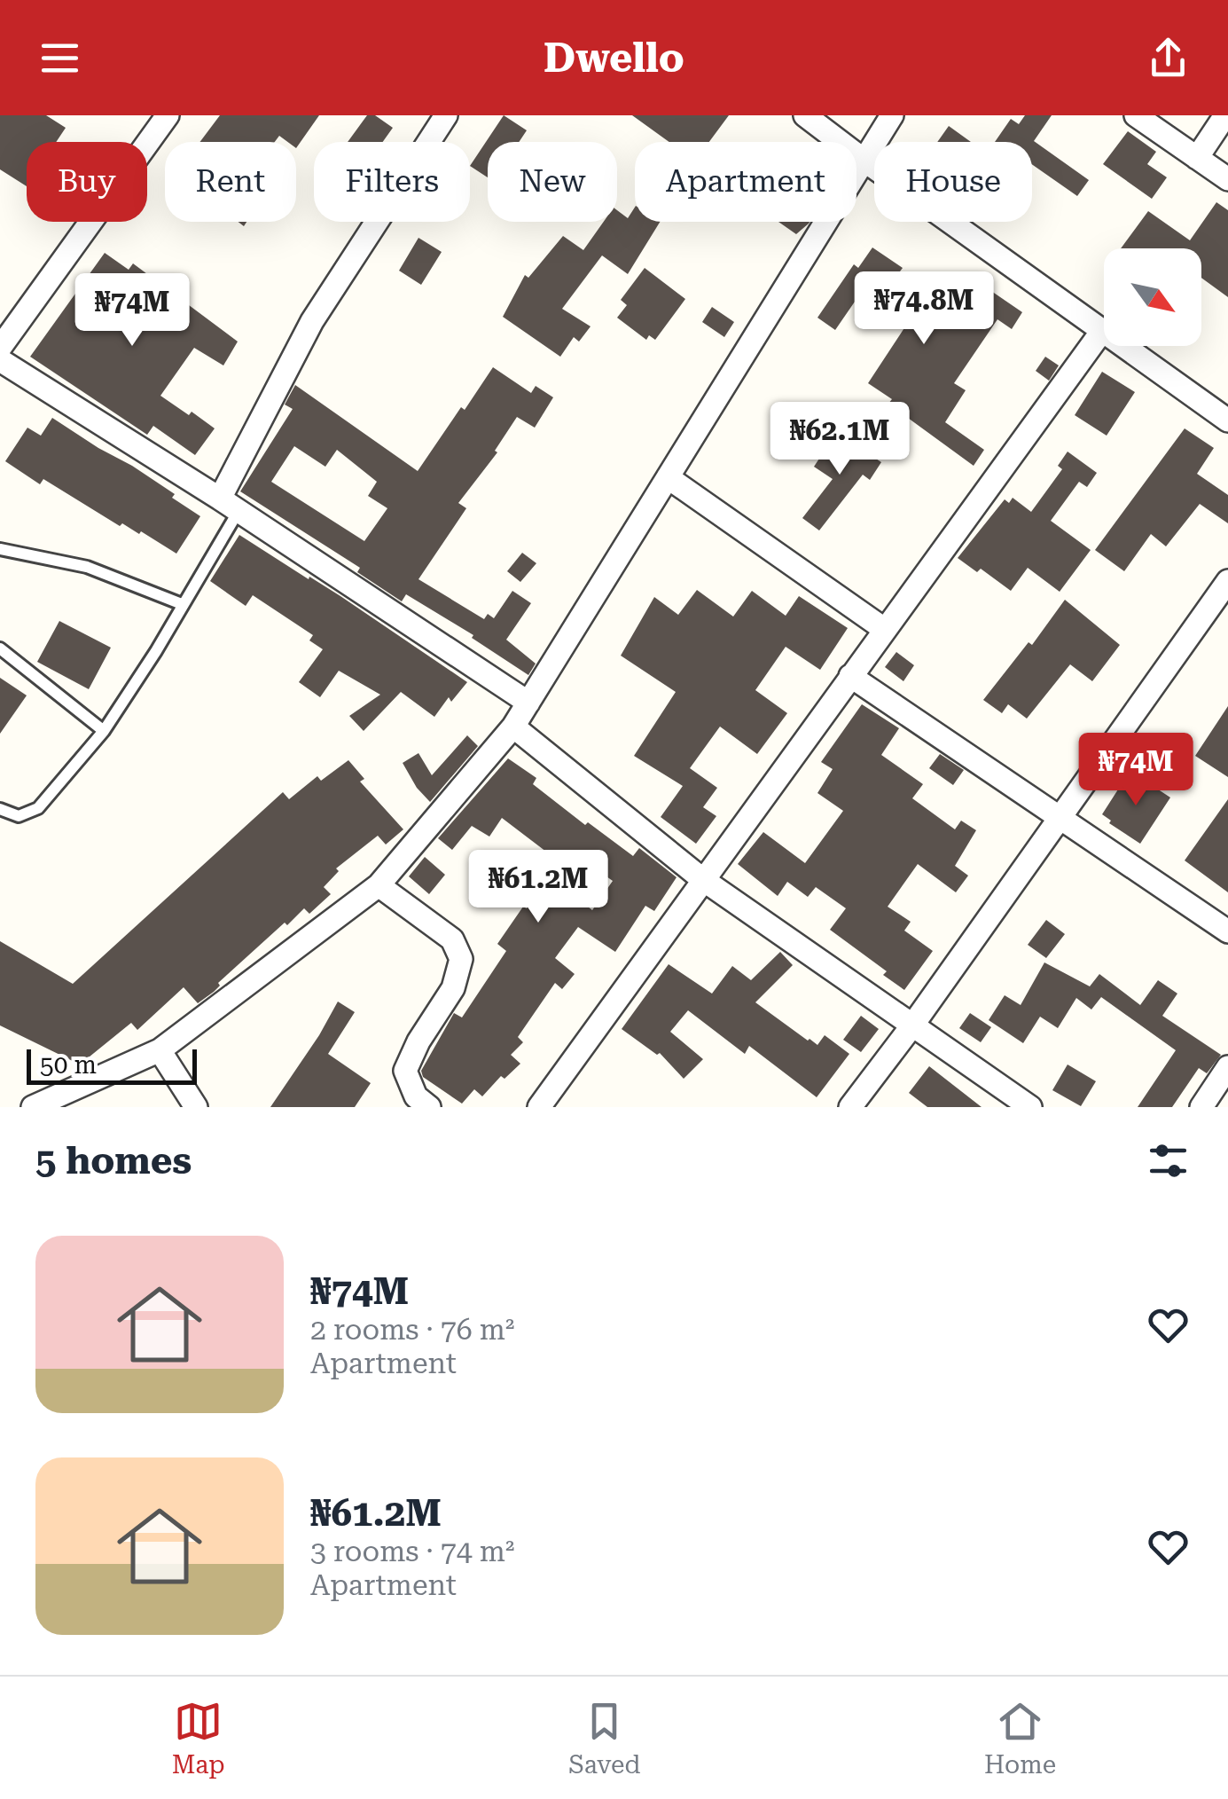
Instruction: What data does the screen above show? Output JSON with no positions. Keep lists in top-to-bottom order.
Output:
{
  "scale_bar": "50 m",
  "north": "bottom right",
  "page": {
    "header": "Dwello",
    "chip": [
      "Buy",
      "Rent",
      "Filters",
      "New",
      "Apartment",
      "House"
    ],
    "price": [
      "₦74.8M",
      "₦74M",
      "₦62.1M",
      "₦74M",
      "₦61.2M"
    ],
    "scale": "50 m",
    "heading": "5 homes",
    "list": [
      {
        "name": "₦74M",
        "note": "2 rooms · 76 m² · Apartment"
      },
      {
        "name": "₦61.2M",
        "note": "3 rooms · 74 m² · Apartment"
      }
    ],
    "tabs": ["Map", "Saved", "Home"]
  }
}
